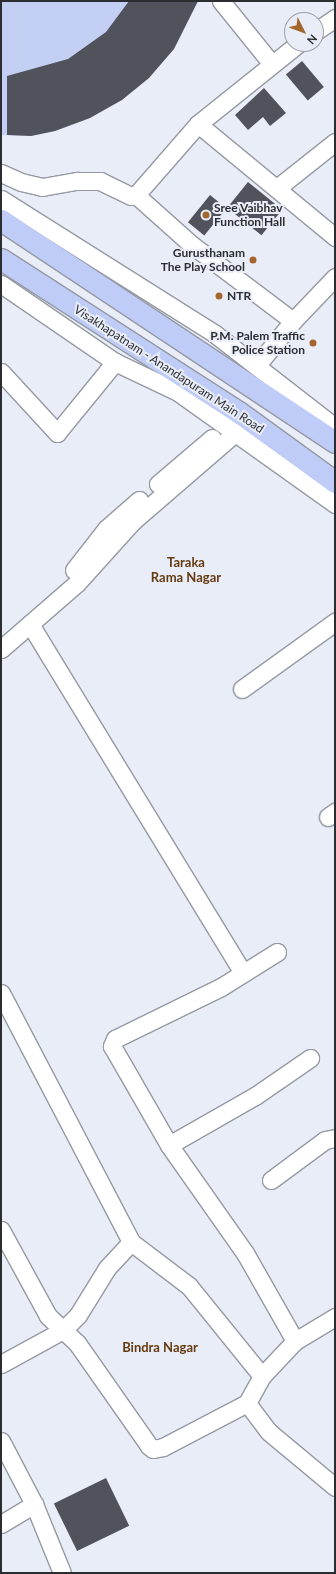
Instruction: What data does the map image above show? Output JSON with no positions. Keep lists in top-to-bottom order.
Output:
{
  "streets": {
    "main road": ["Visakhapatnam - Anandapuram Main Road"]
  },
  "districts": ["Taraka Rama Nagar", "Bindra Nagar"],
  "places": [
    "Sree Vaibhav Function Hall",
    "Gurusthanam The Play School",
    "NTR",
    "P.M. Palem Traffic Police Station"
  ],
  "north": "bottom right"
}
